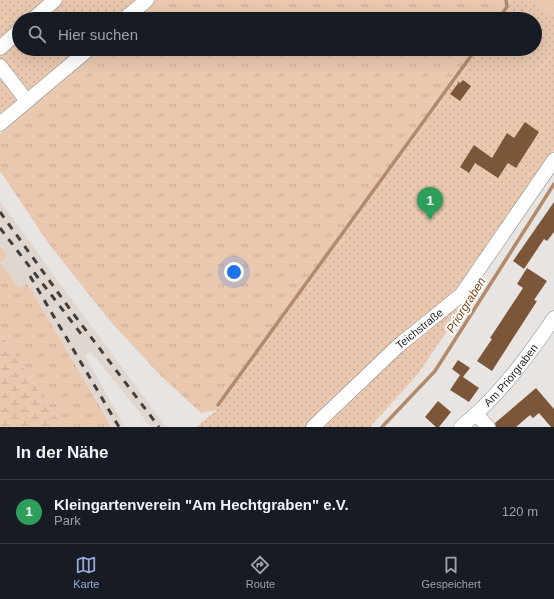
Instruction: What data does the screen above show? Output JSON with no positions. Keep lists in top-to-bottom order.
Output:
{
  "streets": {
    "street": ["Teichstraße", "Am Priorgraben"]
  },
  "water": ["Priorgraben"],
  "page": {
    "search": "Hier suchen",
    "pins": "1",
    "heading": "In der Nähe",
    "list": [
      {
        "mark": "1",
        "name": "Kleingartenverein \"Am Hechtgraben\" e.V.",
        "note": "Park",
        "value": "120 m"
      }
    ],
    "nav": ["Karte", "Route", "Gespeichert"]
  }
}
